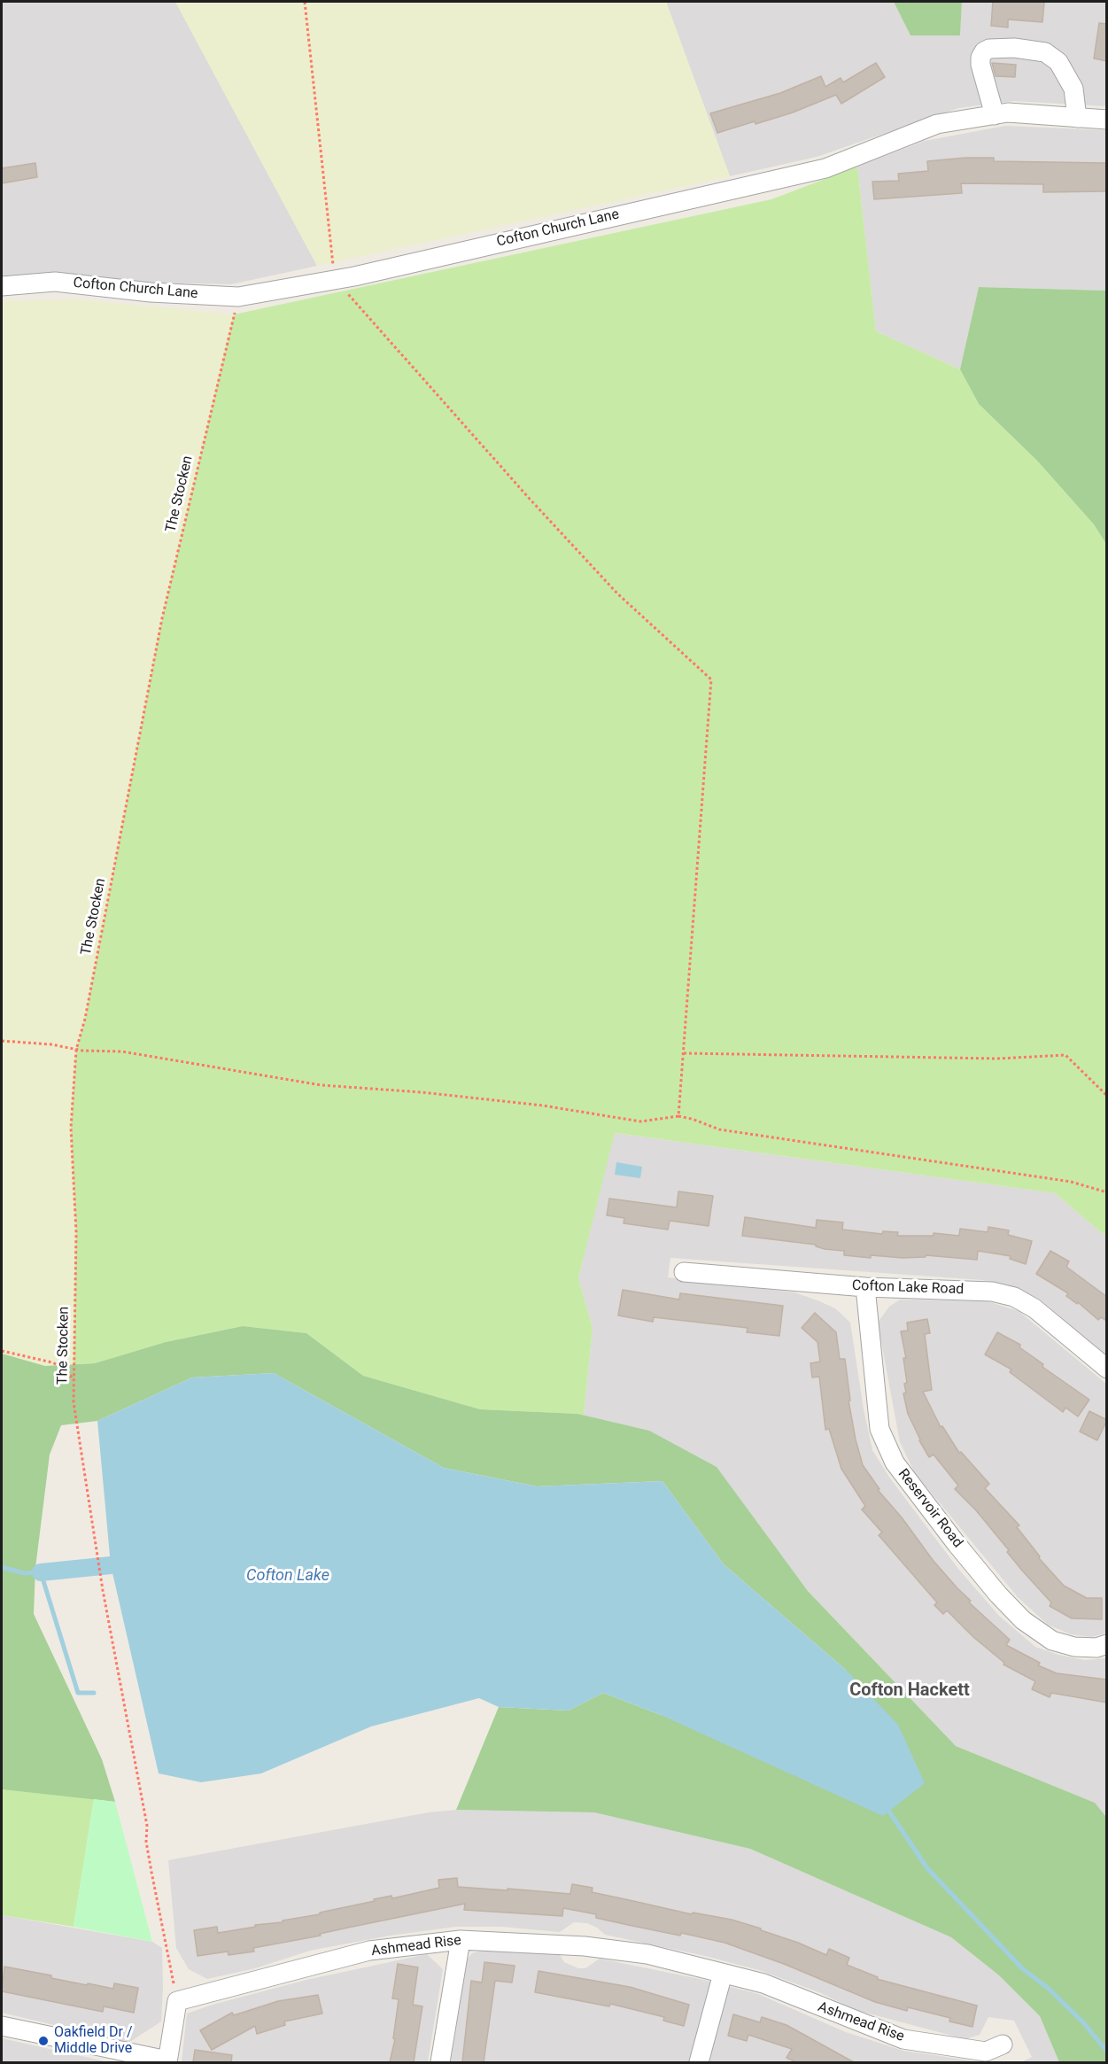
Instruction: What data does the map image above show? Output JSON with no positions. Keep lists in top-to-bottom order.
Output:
{
  "streets": {
    "street": [
      "Cofton Church Lane",
      "Cofton Lake Road",
      "Reservoir Road",
      "Ashmead Rise"
    ],
    "path": ["The Stocken"]
  },
  "crossings": [
    ["Cofton Church Lane", "The Stocken"],
    ["The Stocken", "Ashmead Rise"],
    ["Cofton Lake Road", "Reservoir Road"]
  ],
  "districts": ["Cofton Hackett"],
  "water": ["Cofton Lake"],
  "places": ["Oakfield Dr / Middle Drive"]
}
